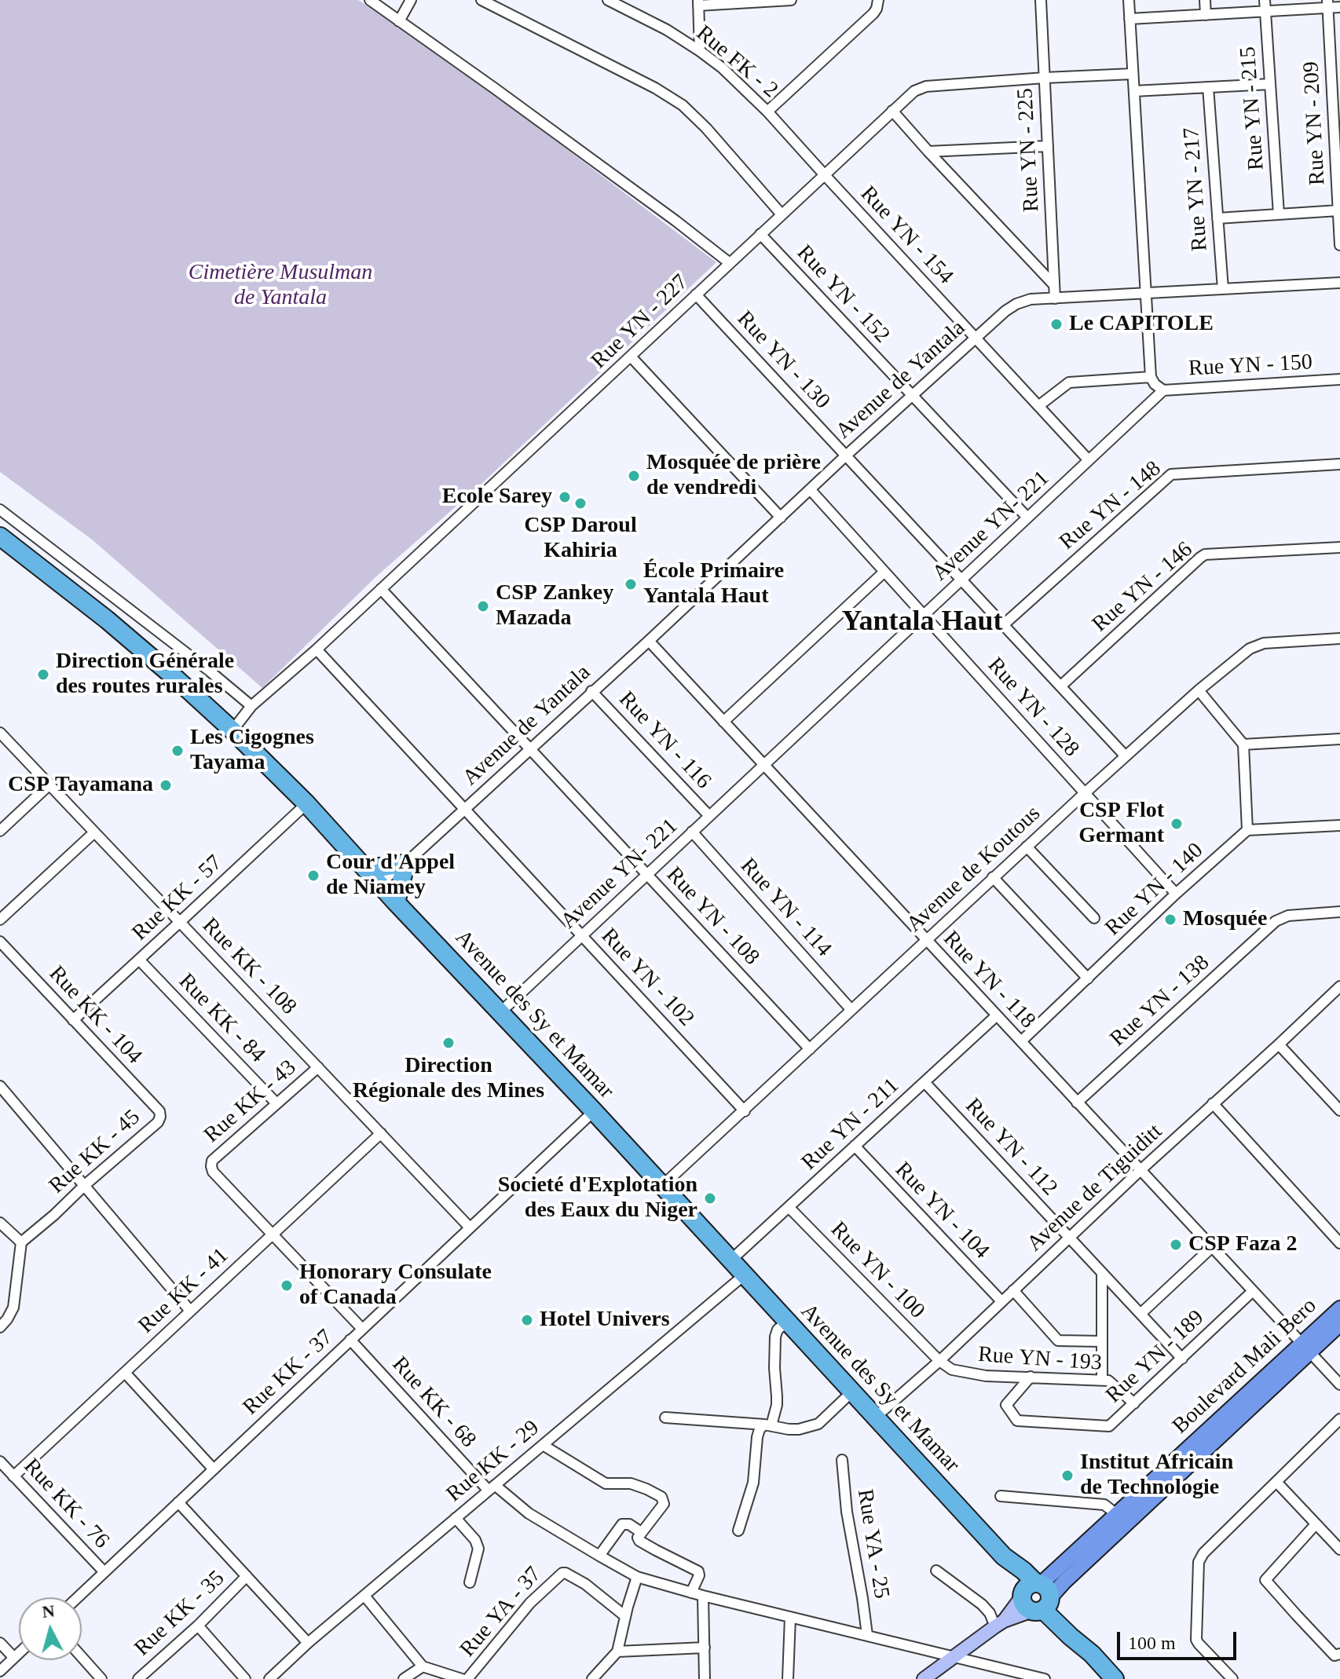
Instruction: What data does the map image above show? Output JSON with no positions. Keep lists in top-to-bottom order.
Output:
{
  "streets": {
    "highway": ["Avenue des Sy et Mamar"],
    "main road": ["Boulevard Mali Bero"],
    "street": [
      "Rue FK - 2",
      "Rue YN - 215",
      "Rue YN - 209",
      "Rue YN - 225",
      "Rue YN - 217",
      "Rue YN - 154",
      "Rue YN - 152",
      "Rue YN - 227",
      "Rue YN - 130",
      "Rue YN - 150",
      "Avenue de Yantala",
      "Rue YN - 148",
      "Avenue YN- 221",
      "Rue YN - 146",
      "Rue YN - 128",
      "Rue YN - 116",
      "Avenue de Koutous",
      "Rue YN - 140",
      "Rue KK - 57",
      "Rue YN - 114",
      "Rue YN - 108",
      "Rue KK - 108",
      "Rue YN - 102",
      "Rue YN - 118",
      "Rue YN - 138",
      "Rue KK - 104",
      "Rue KK - 84",
      "Rue KK - 43",
      "Rue YN - 211",
      "Rue YN - 112",
      "Rue KK - 45",
      "Avenue de Tiguiditt",
      "Rue YN - 104",
      "Rue YN - 100",
      "Rue KK - 41",
      "Rue YN - 189",
      "Rue YN - 193",
      "Rue KK - 37",
      "Rue KK - 68",
      "Rue KK - 29",
      "Rue KK - 76",
      "Rue YA - 25",
      "Rue YA - 37",
      "Rue KK - 35"
    ]
  },
  "crossings": [
    ["Rue FK - 2", "Rue YN - 154"],
    ["Rue FK - 2", "Rue YN - 227"],
    ["Rue YN - 225", "Rue YN - 227"],
    ["Rue YN - 225", "Avenue de Yantala"],
    ["Rue YN - 217", "Avenue de Yantala"],
    ["Rue YN - 154", "Rue YN - 227"],
    ["Rue YN - 154", "Avenue de Yantala"],
    ["Rue YN - 154", "Avenue YN- 221"],
    ["Rue YN - 152", "Rue YN - 227"],
    ["Rue YN - 152", "Avenue de Yantala"],
    ["Rue YN - 152", "Avenue YN- 221"],
    ["Rue YN - 227", "Rue YN - 130"],
    ["Rue YN - 227", "Rue YN - 108"],
    ["Rue YN - 227", "Rue YN - 102"],
    ["Rue YN - 227", "Avenue des Sy et Mamar"],
    ["Rue YN - 130", "Avenue de Yantala"],
    ["Rue YN - 130", "Rue YN - 148"],
    ["Rue YN - 130", "Avenue YN- 221"],
    ["Rue YN - 130", "Rue YN - 146"],
    ["Rue YN - 130", "Avenue de Koutous"],
    ["Rue YN - 150", "Avenue YN- 221"],
    ["Avenue de Yantala", "Rue YN - 128"],
    ["Avenue de Yantala", "Rue YN - 116"],
    ["Avenue de Yantala", "Rue YN - 108"],
    ["Avenue de Yantala", "Rue YN - 102"],
    ["Avenue de Yantala", "Rue YN - 118"],
    ["Avenue de Yantala", "Avenue des Sy et Mamar"],
    ["Avenue YN- 221", "Rue YN - 128"],
    ["Avenue YN- 221", "Rue YN - 116"],
    ["Avenue YN- 221", "Rue YN - 114"],
    ["Avenue YN- 221", "Rue YN - 108"],
    ["Avenue YN- 221", "Rue YN - 102"],
    ["Avenue YN- 221", "Rue YN - 118"],
    ["Avenue YN- 221", "Avenue des Sy et Mamar"],
    ["Rue YN - 128", "Avenue de Koutous"],
    ["Rue YN - 128", "Rue YN - 140"],
    ["Avenue de Koutous", "Rue YN - 114"],
    ["Avenue de Koutous", "Rue YN - 108"],
    ["Avenue de Koutous", "Rue YN - 102"],
    ["Avenue de Koutous", "Rue YN - 118"],
    ["Avenue de Koutous", "Avenue des Sy et Mamar"],
    ["Rue YN - 140", "Rue YN - 118"],
    ["Rue KK - 57", "Rue KK - 108"],
    ["Rue KK - 57", "Avenue des Sy et Mamar"],
    ["Rue KK - 57", "Rue KK - 104"],
    ["Rue KK - 57", "Rue KK - 84"],
    ["Rue KK - 108", "Rue KK - 43"],
    ["Rue KK - 108", "Rue KK - 41"],
    ["Rue KK - 108", "Rue KK - 37"],
    ["Rue YN - 118", "Rue YN - 138"],
    ["Rue YN - 118", "Rue YN - 211"],
    ["Rue YN - 118", "Avenue de Tiguiditt"],
    ["Rue YN - 118", "Rue YN - 189"],
    ["Rue YN - 118", "Boulevard Mali Bero"],
    ["Avenue des Sy et Mamar", "Rue YN - 211"],
    ["Avenue des Sy et Mamar", "Avenue de Tiguiditt"],
    ["Avenue des Sy et Mamar", "Boulevard Mali Bero"],
    ["Avenue des Sy et Mamar", "Rue KK - 37"],
    ["Avenue des Sy et Mamar", "Rue KK - 29"],
    ["Rue KK - 104", "Rue KK - 45"],
    ["Rue KK - 84", "Rue KK - 43"],
    ["Rue KK - 43", "Rue KK - 41"],
    ["Rue YN - 211", "Rue YN - 112"],
    ["Rue YN - 211", "Rue YN - 104"],
    ["Rue YN - 211", "Rue YN - 100"],
    ["Rue YN - 112", "Avenue de Tiguiditt"],
    ["Rue YN - 112", "Rue YN - 189"],
    ["Avenue de Tiguiditt", "Rue YN - 104"],
    ["Avenue de Tiguiditt", "Rue YN - 100"],
    ["Avenue de Tiguiditt", "Rue YN - 193"],
    ["Rue YN - 100", "Rue YN - 193"],
    ["Rue KK - 41", "Rue KK - 76"],
    ["Rue YN - 189", "Rue YN - 193"],
    ["Rue KK - 37", "Rue KK - 68"],
    ["Rue KK - 37", "Rue KK - 76"],
    ["Rue KK - 68", "Rue KK - 29"],
    ["Rue KK - 68", "Rue YA - 25"]
  ],
  "districts": ["Yantala Haut"],
  "parks": ["Cimetière Musulman de Yantala"],
  "places": [
    "Le CAPITOLE",
    "Mosquée de prière de vendredi",
    "Ecole Sarey",
    "CSP Daroul Kahiria",
    "École Primaire Yantala Haut",
    "CSP Zankey Mazada",
    "Direction Générale des routes rurales",
    "Les Cigognes Tayama",
    "CSP Tayamana",
    "CSP Flot Germant",
    "Cour d'Appel de Niamey",
    "Mosquée",
    "Direction Régionale des Mines",
    "Societé d'Explotation des Eaux du Niger",
    "CSP Faza 2",
    "Honorary Consulate of Canada",
    "Hotel Univers",
    "Institut Africain de Technologie"
  ],
  "scale_bar": "100 m",
  "north": "top"
}
